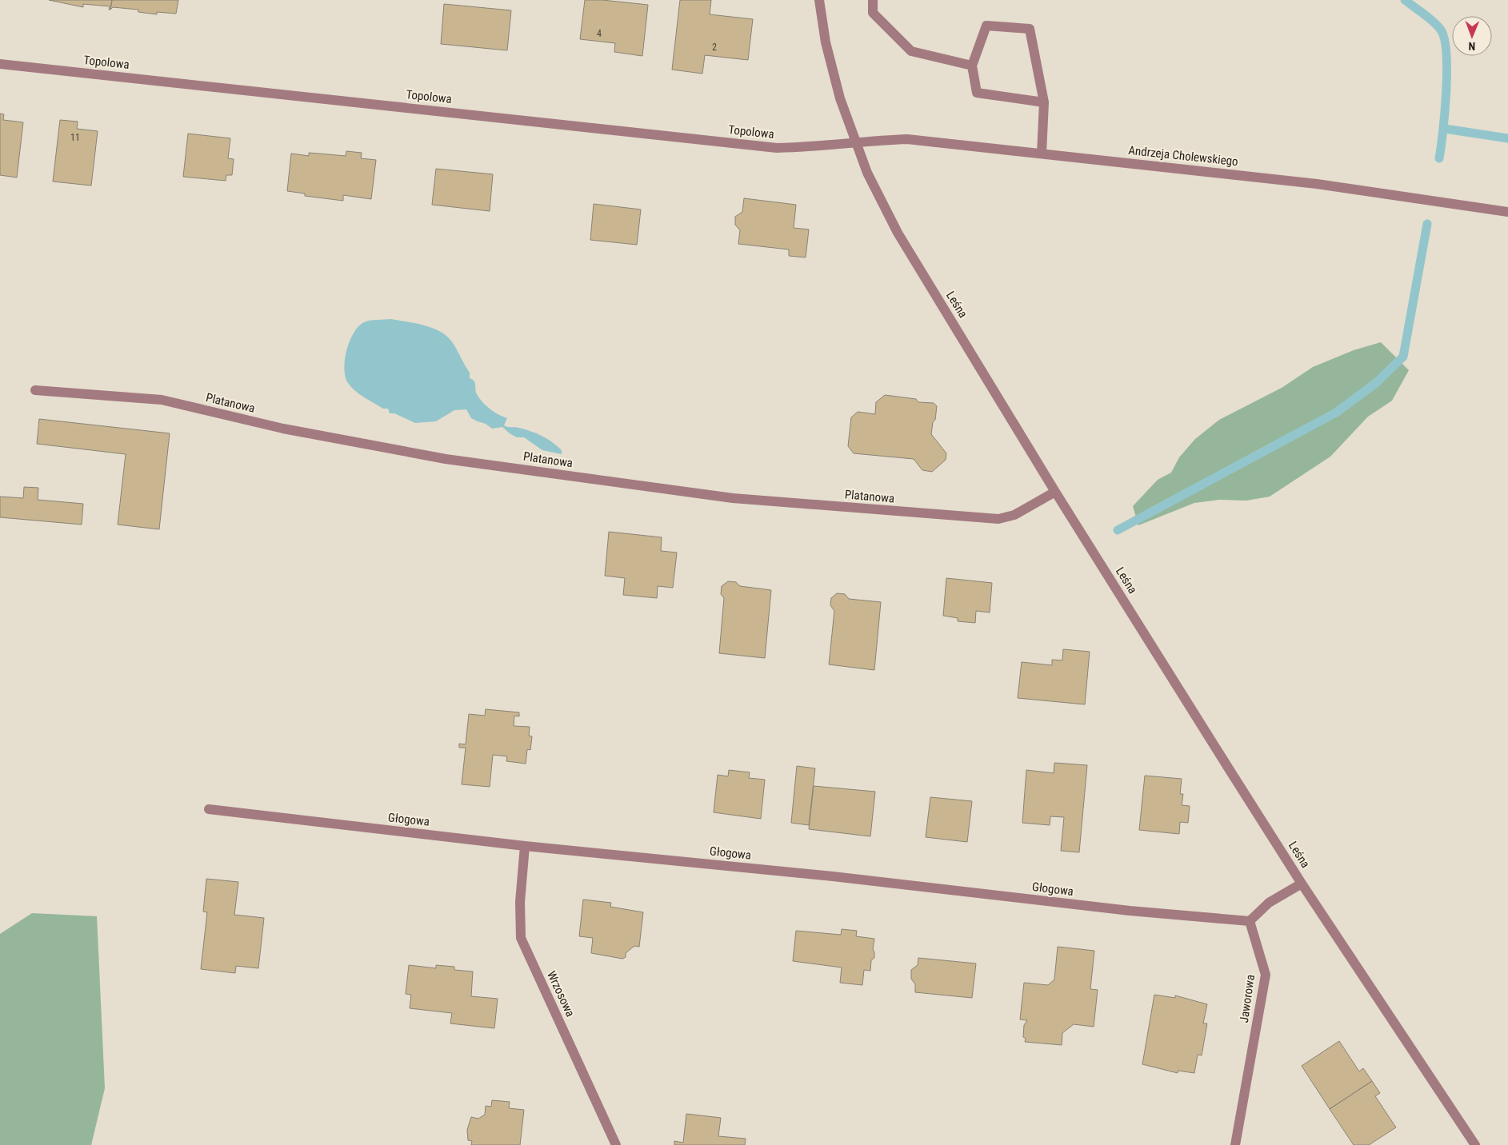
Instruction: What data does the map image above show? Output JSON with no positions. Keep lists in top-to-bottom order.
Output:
{
  "streets": {
    "street": [
      "Topolowa",
      "Andrzeja Cholewskiego",
      "Leśna",
      "Platanowa",
      "Głogowa",
      "Wrzosowa",
      "Jaworowa"
    ]
  },
  "crossings": [
    ["Topolowa", "Andrzeja Cholewskiego"],
    ["Topolowa", "Leśna"],
    ["Andrzeja Cholewskiego", "Leśna"],
    ["Leśna", "Platanowa"],
    ["Głogowa", "Wrzosowa"],
    ["Głogowa", "Jaworowa"]
  ],
  "house_numbers": ["4", "2", "11"],
  "north": "bottom"
}
